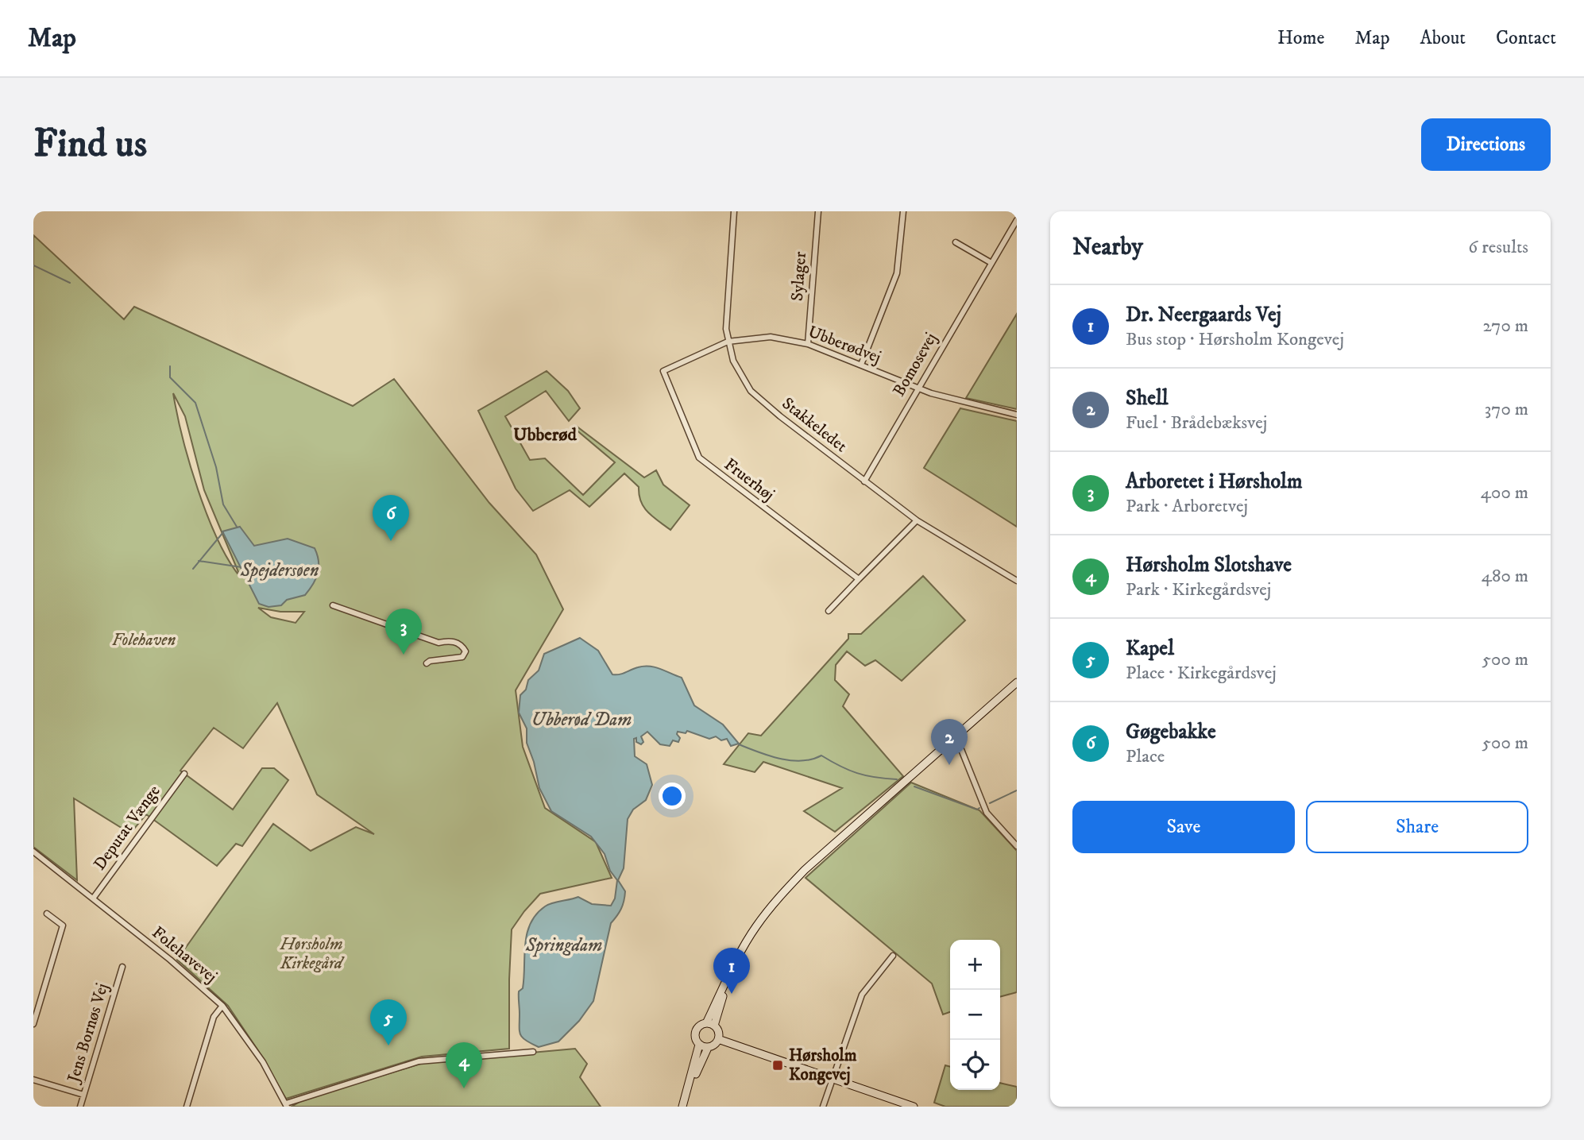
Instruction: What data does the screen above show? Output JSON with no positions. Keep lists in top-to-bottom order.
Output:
{
  "streets": {
    "street": [
      "Sylager",
      "Ubberødvej",
      "Bomosevej",
      "Stakkeledet",
      "Fruerhøj",
      "Deputat Vænge",
      "Folehavevej",
      "Jens Bornøs Vej"
    ]
  },
  "crossings": [
    ["Sylager", "Ubberødvej"],
    ["Ubberødvej", "Bomosevej"],
    ["Ubberødvej", "Stakkeledet"],
    ["Ubberødvej", "Fruerhøj"],
    ["Bomosevej", "Stakkeledet"],
    ["Deputat Vænge", "Folehavevej"]
  ],
  "districts": ["Ubberød"],
  "water": ["Spejdersøen", "Ubberød Dam", "Springdam"],
  "parks": ["Folehaven", "Hørsholm Kirkegård"],
  "places": {
    "transit": ["Hørsholm Kongevej"]
  },
  "page": {
    "header": "Map",
    "nav": [
      "Home",
      "Map",
      "About",
      "Contact"
    ],
    "buttons": [
      "Directions",
      ["Save", "Share"]
    ],
    "title": "Find us",
    "heading": ["Nearby", "6 results"],
    "list": [
      {
        "mark": "1",
        "name": "Dr. Neergaards Vej",
        "note": "Bus stop · Hørsholm Kongevej",
        "value": "270 m"
      },
      {
        "mark": "2",
        "name": "Shell",
        "note": "Fuel · Brådebæksvej",
        "value": "370 m"
      },
      {
        "mark": "3",
        "name": "Arboretet i Hørsholm",
        "note": "Park · Arboretvej",
        "value": "400 m"
      },
      {
        "mark": "4",
        "name": "Hørsholm Slotshave",
        "note": "Park · Kirkegårdsvej",
        "value": "480 m"
      },
      {
        "mark": "5",
        "name": "Kapel",
        "note": "Place · Kirkegårdsvej",
        "value": "500 m"
      },
      {
        "mark": "6",
        "name": "Gøgebakke",
        "note": "Place",
        "value": "500 m"
      }
    ],
    "pins": [
      "6",
      "3",
      "2",
      "1",
      "5",
      "4"
    ],
    "map_buttons": ["+", "−"]
  }
}
